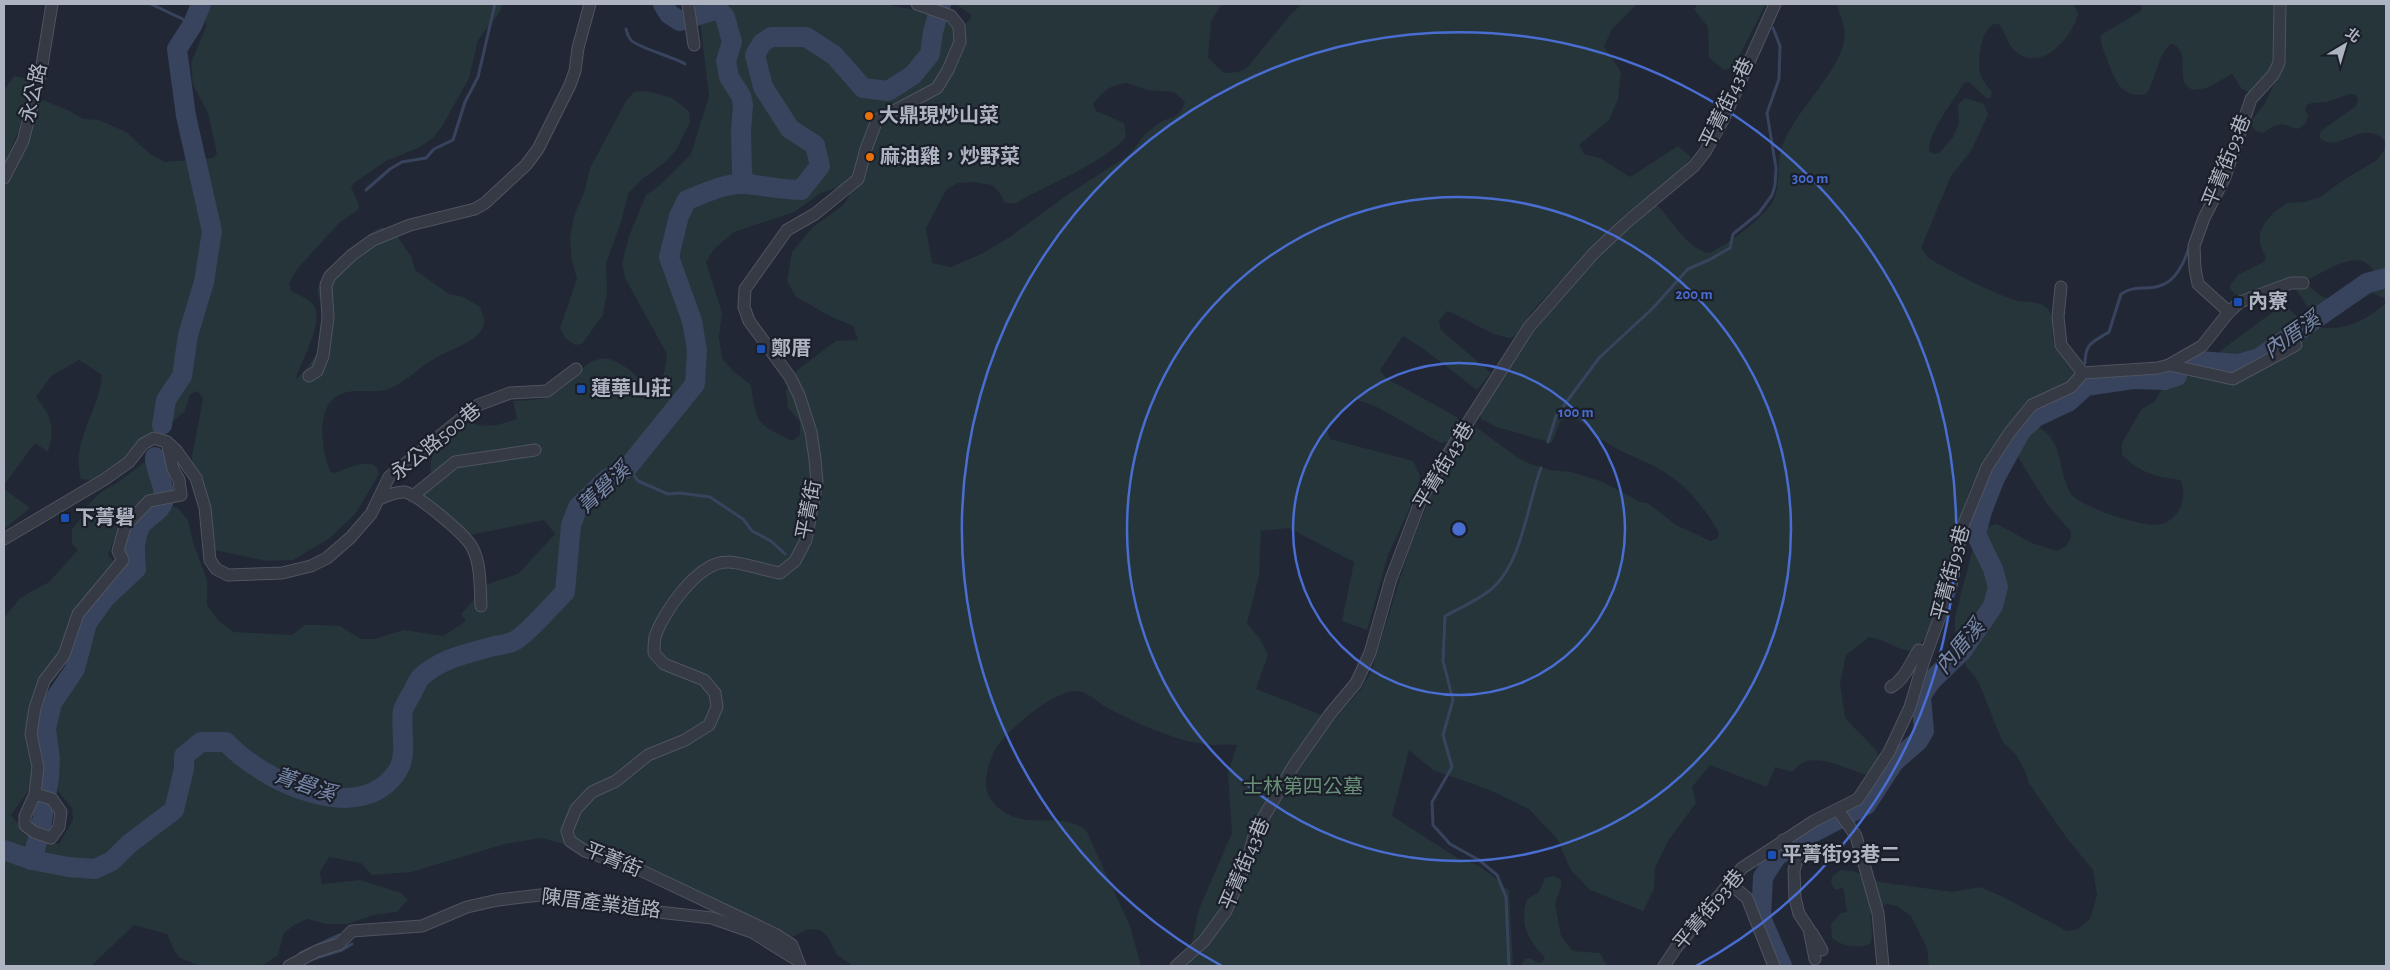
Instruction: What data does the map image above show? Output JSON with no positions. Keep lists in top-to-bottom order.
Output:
{
  "streets": {
    "street": [
      "永公路",
      "平菁街43巷",
      "平菁街93巷",
      "永公路500巷",
      "平菁街",
      "陳厝產業道路"
    ]
  },
  "crossings": [
    ["平菁街", "陳厝產業道路"]
  ],
  "water": ["內厝溪", "菁礐溪"],
  "parks": ["士林第四公墓"],
  "places": {
    "other": ["大鼎現炒山菜", "麻油雞，炒野菜"],
    "transit": [
      "內寮",
      "鄭厝",
      "蓮華山莊",
      "下菁礐",
      "平菁街93巷二"
    ]
  },
  "north": "top right",
  "rings": ["300 m", "200 m", "100 m"]
}
